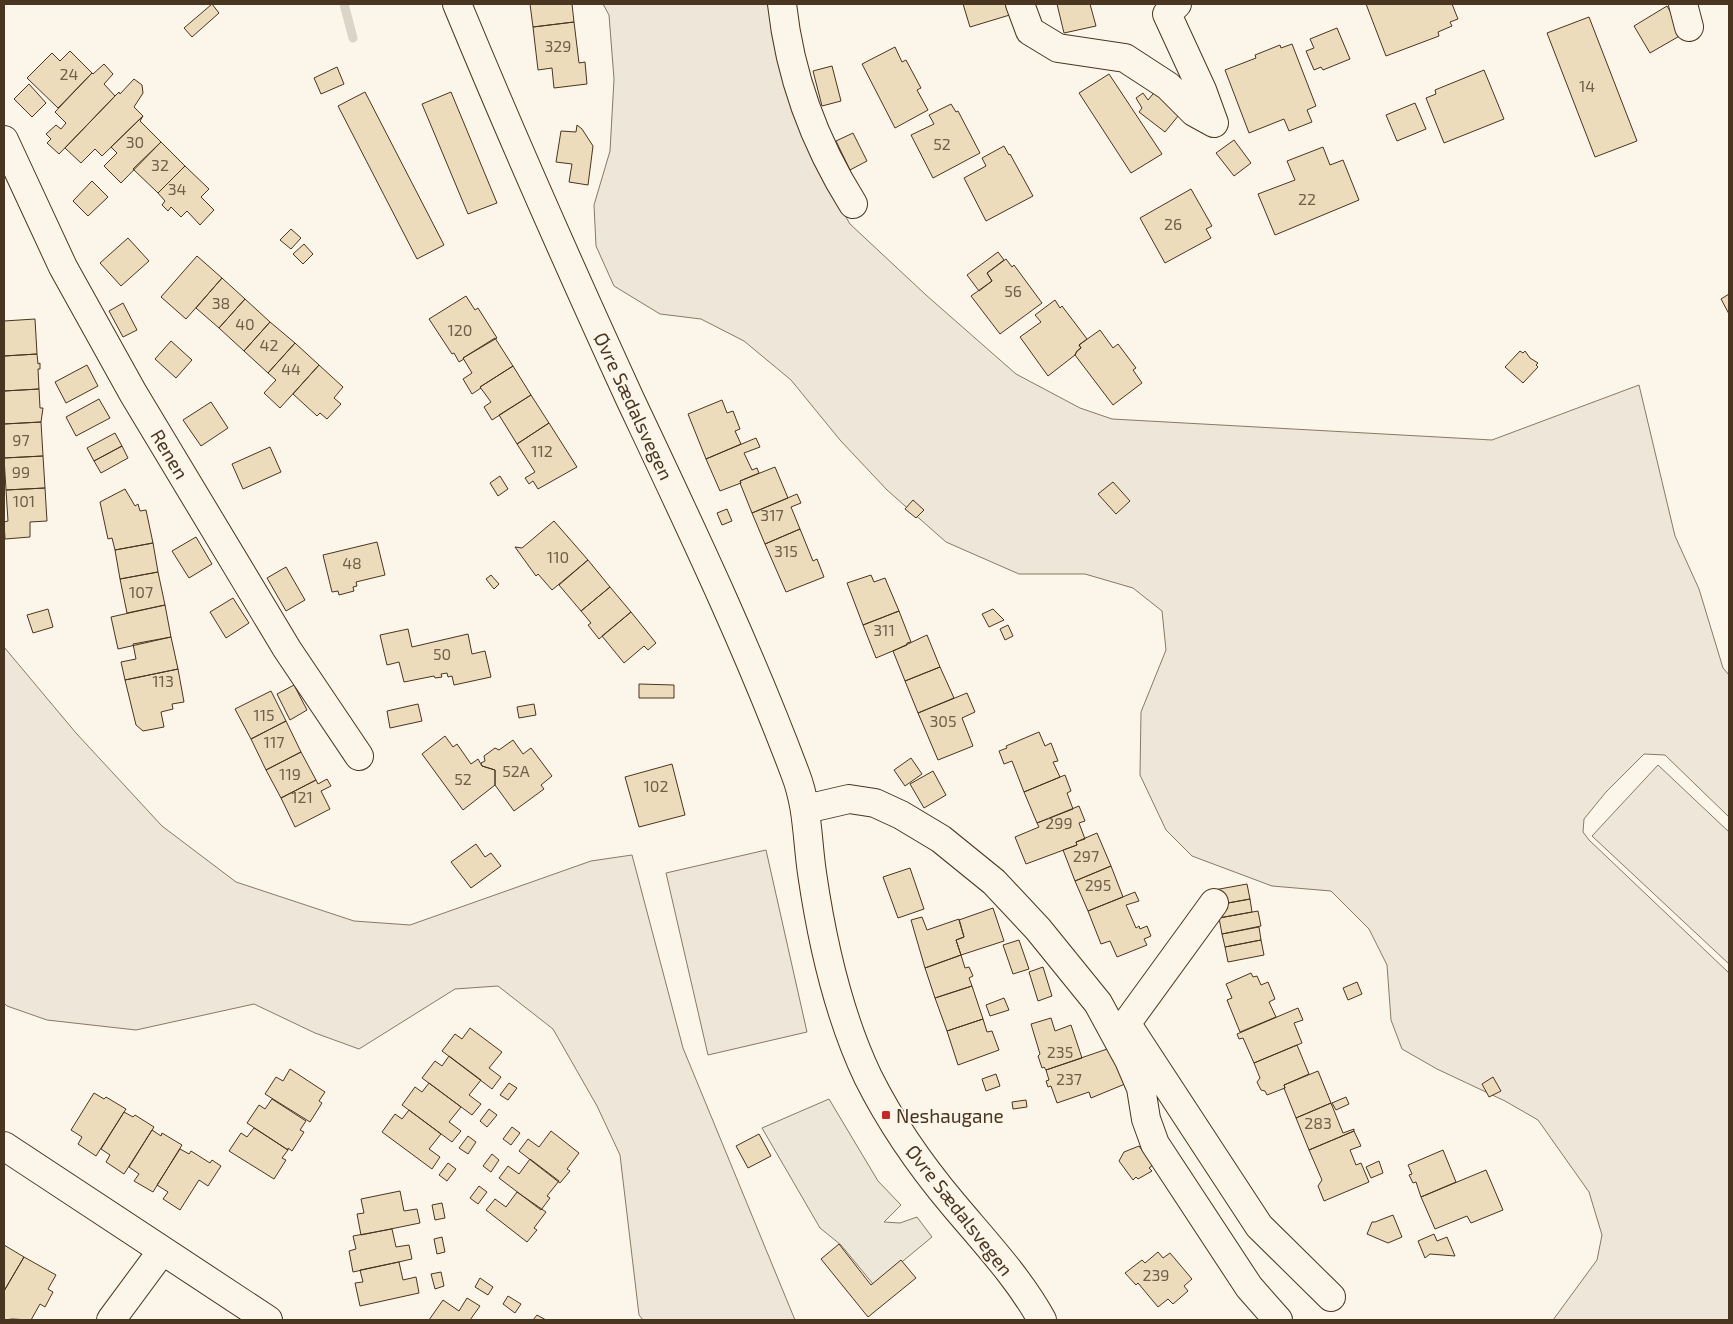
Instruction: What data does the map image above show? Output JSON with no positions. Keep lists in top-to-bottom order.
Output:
{
  "streets": {
    "street": ["Øvre Sædalsvegen", "Renen"]
  },
  "places": {
    "transit": ["Neshaugane"]
  },
  "house_numbers": [
    "329",
    "24",
    "14",
    "30",
    "52",
    "32",
    "34",
    "22",
    "26",
    "56",
    "38",
    "40",
    "120",
    "42",
    "44",
    "97",
    "112",
    "99",
    "101",
    "317",
    "315",
    "110",
    "48",
    "107",
    "311",
    "50",
    "113",
    "115",
    "305",
    "117",
    "52A",
    "119",
    "52",
    "102",
    "121",
    "299",
    "297",
    "295",
    "235",
    "237",
    "283",
    "239"
  ]
}
